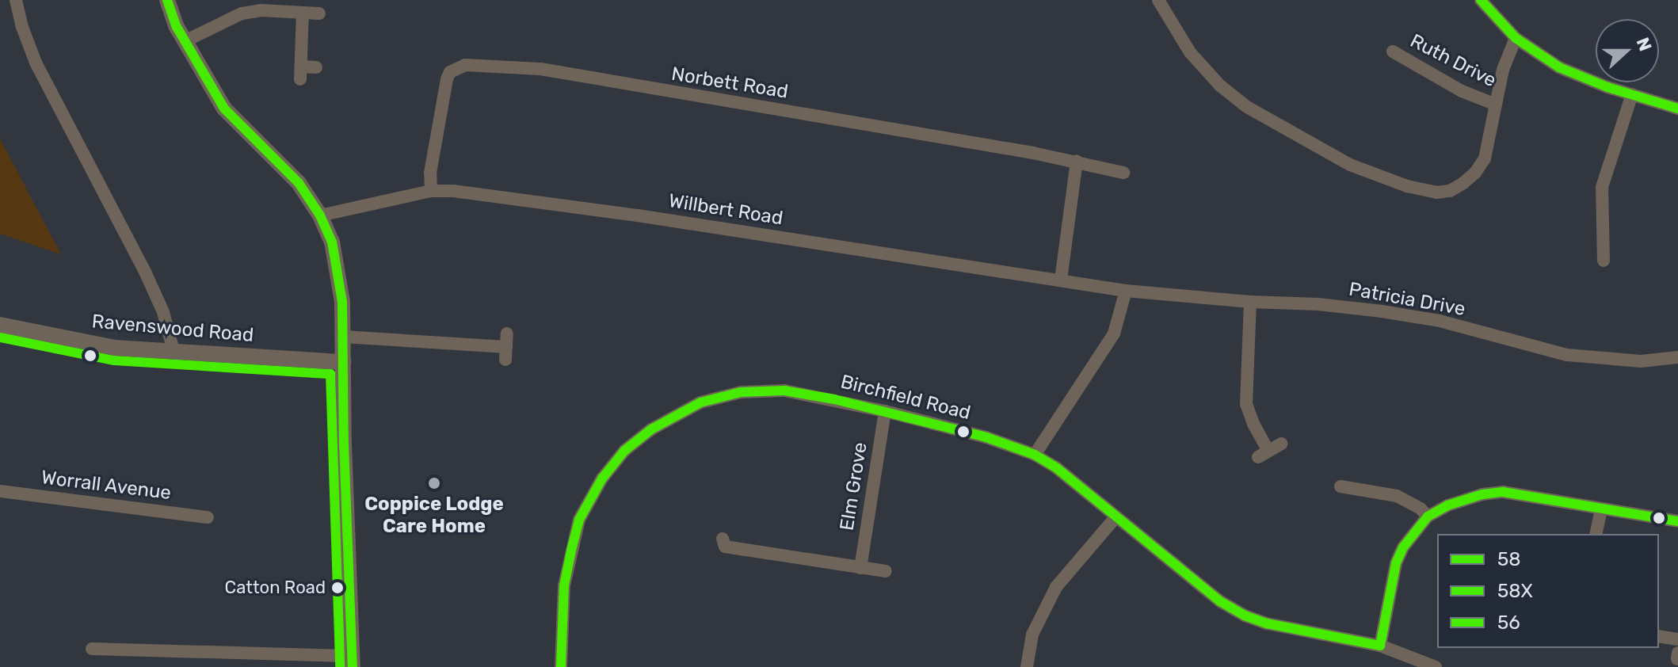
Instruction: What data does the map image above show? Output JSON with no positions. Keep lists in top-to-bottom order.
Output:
{
  "streets": {
    "street": [
      "Ruth Drive",
      "Norbett Road",
      "Willbert Road",
      "Patricia Drive",
      "Ravenswood Road",
      "Birchfield Road",
      "Worrall Avenue",
      "Elm Grove"
    ]
  },
  "crossings": [
    ["Norbett Road", "Willbert Road"],
    ["Willbert Road", "Patricia Drive"],
    ["Birchfield Road", "Elm Grove"]
  ],
  "places": ["Coppice Lodge Care Home", "Catton Road"],
  "lines": ["transit line 58", "transit line 58X", "transit line 56"],
  "legend": ["58", "58X", "56"],
  "north": "right"
}
